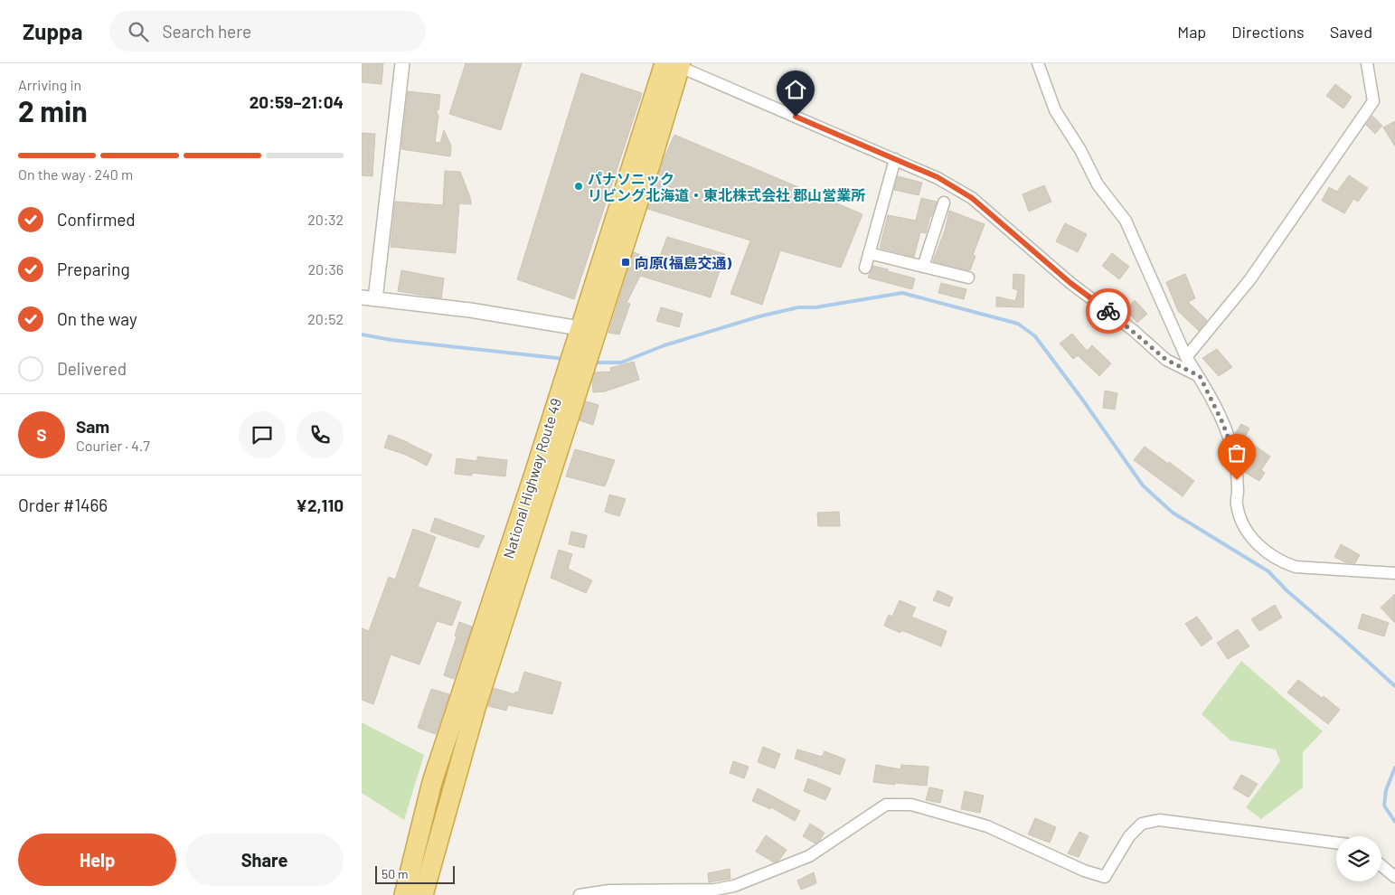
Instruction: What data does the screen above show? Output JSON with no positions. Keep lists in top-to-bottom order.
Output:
{
  "streets": {
    "highway": ["National Highway Route 49"]
  },
  "places": {
    "other": ["パナソニック リビング北海道・東北株式会社 郡山営業所"],
    "transit": ["向原(福島交通)"]
  },
  "scale_bar": "50 m",
  "page": {
    "header": "Zuppa",
    "search": "Search here",
    "nav": ["Map", "Directions", "Saved"],
    "heading": ["2 min", "Arriving in", "20:59–21:04"],
    "panel": [
      "Sam",
      "Courier · 4.7",
      "Order #1466",
      "¥2,110"
    ],
    "bar": "On the way · 240 m",
    "list": [
      ["Confirmed", "20:32"],
      ["Preparing", "20:36"],
      ["On the way", "20:52"],
      "Delivered"
    ],
    "round": "S",
    "buttons": ["Help", "Share"],
    "scale": "50 m"
  }
}
